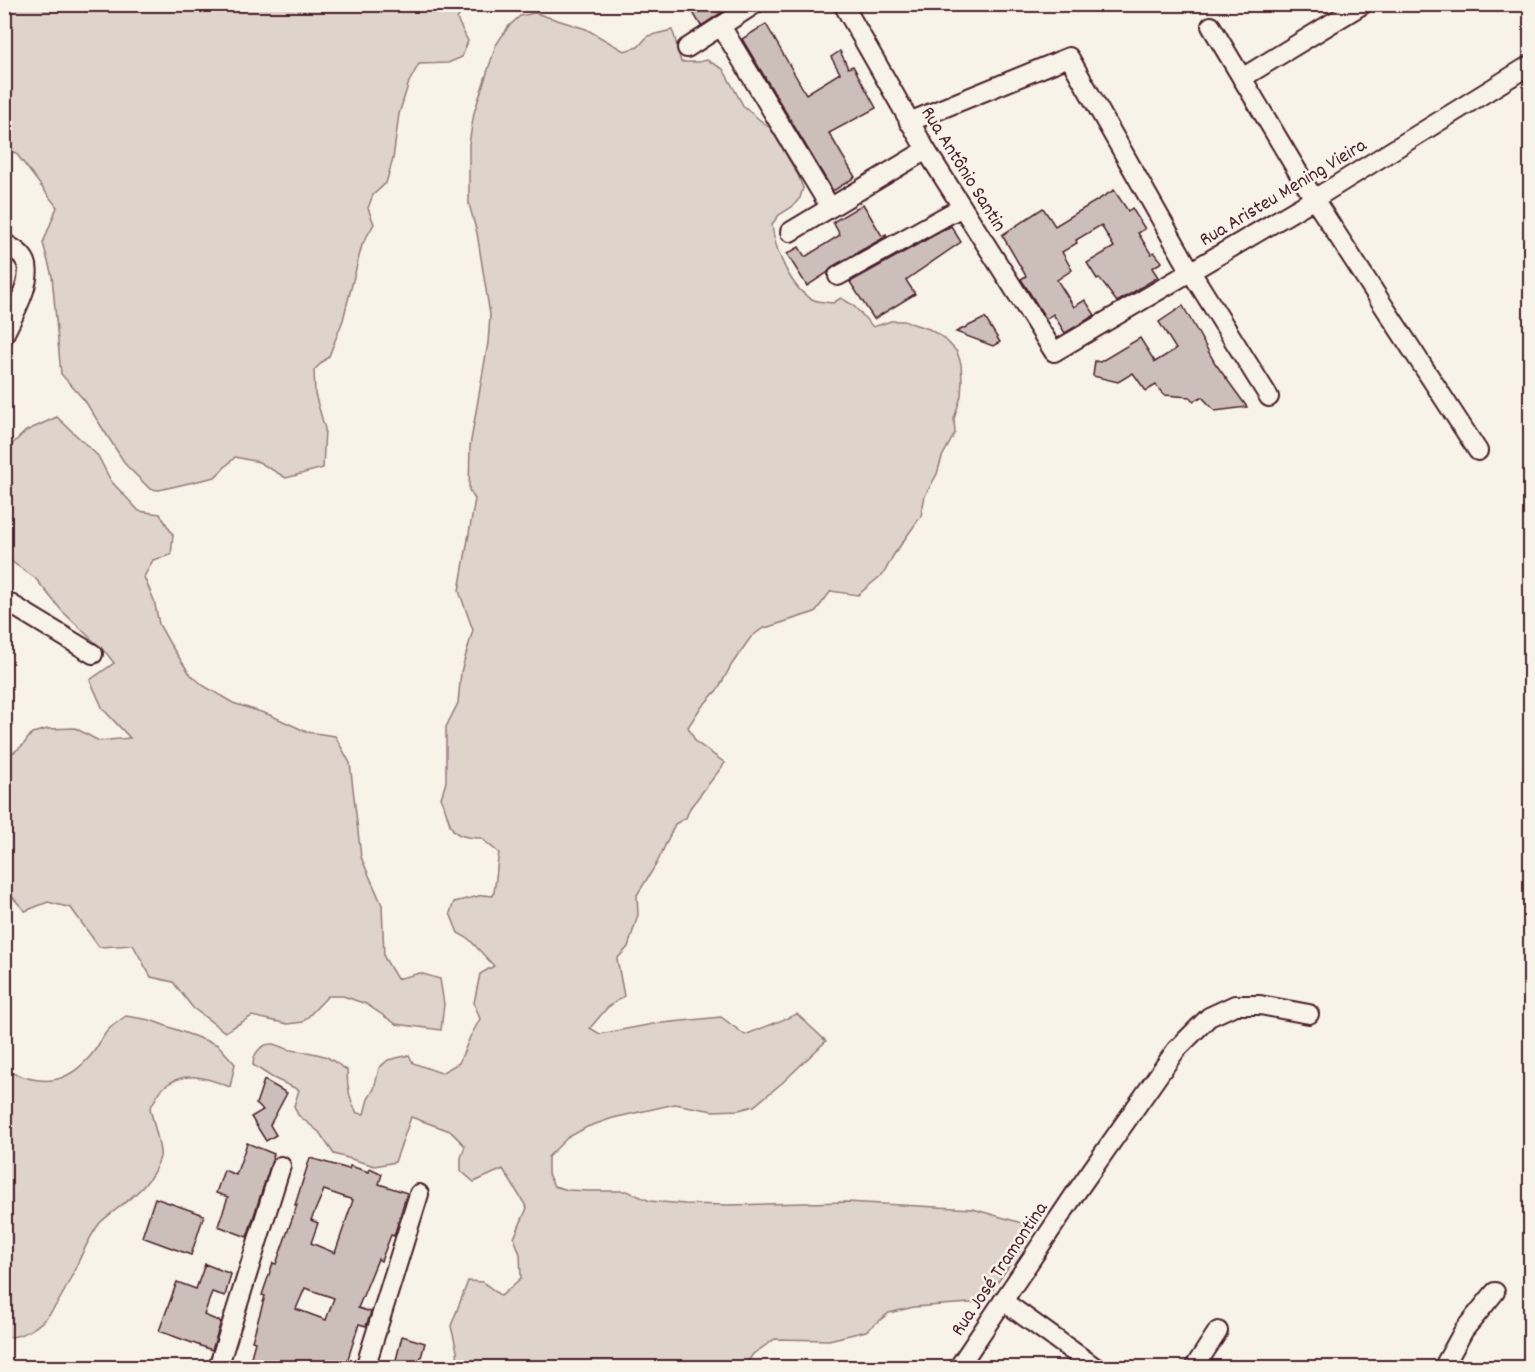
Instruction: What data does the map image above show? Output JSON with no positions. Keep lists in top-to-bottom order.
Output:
{
  "streets": {
    "street": ["Rua Antônio Santin", "Rua Aristeu Mening Vieira", "Rua José Tramontina"]
  },
  "crossings": [
    ["Rua Antônio Santin", "Rua Aristeu Mening Vieira"]
  ]
}
